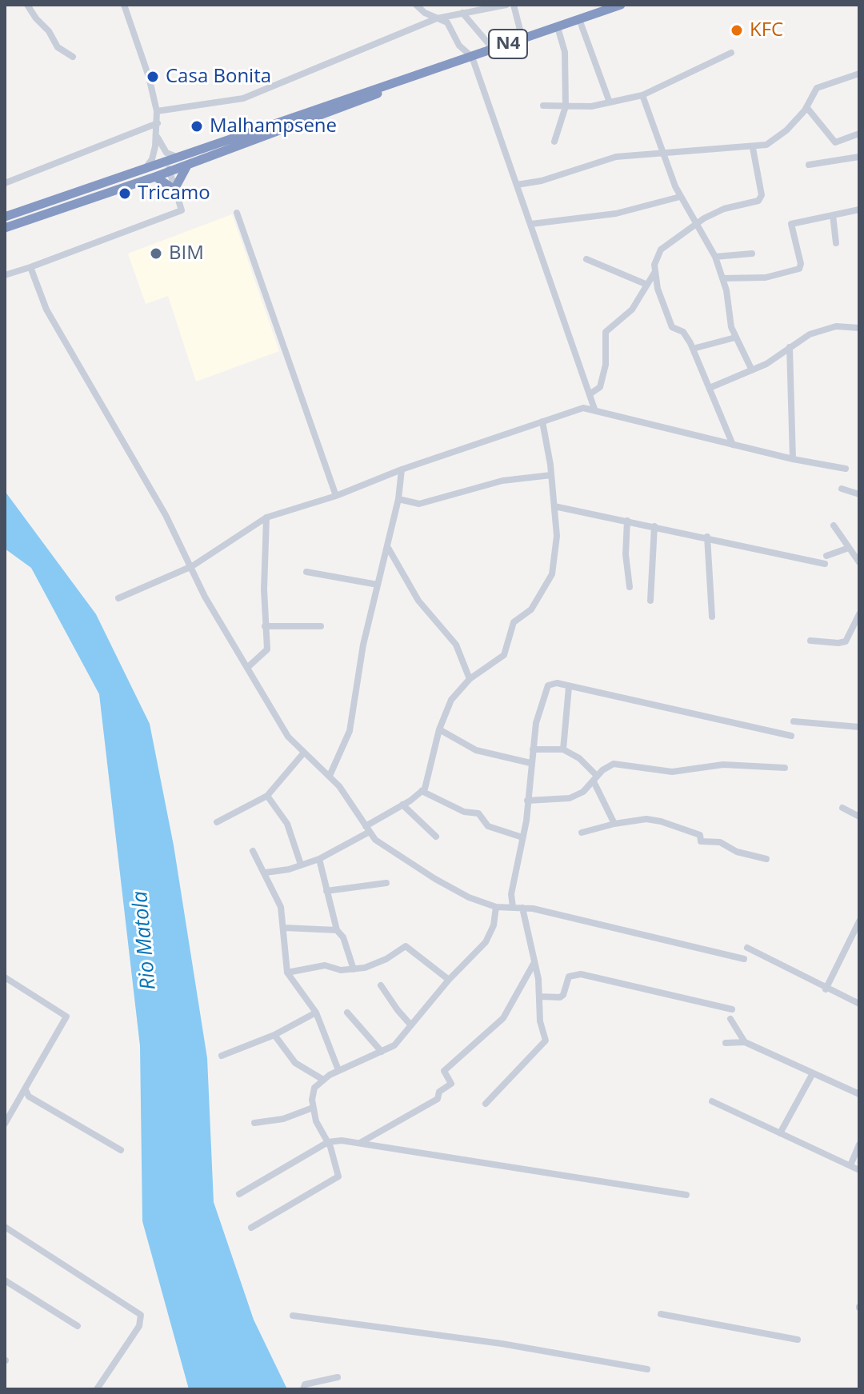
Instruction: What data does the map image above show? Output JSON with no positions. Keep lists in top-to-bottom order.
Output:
{
  "streets": {
    "highway": ["N4"]
  },
  "water": ["Rio Matola"],
  "places": [
    "KFC",
    "Casa Bonita",
    "Malhampsene",
    "Tricamo",
    "BIM"
  ]
}
